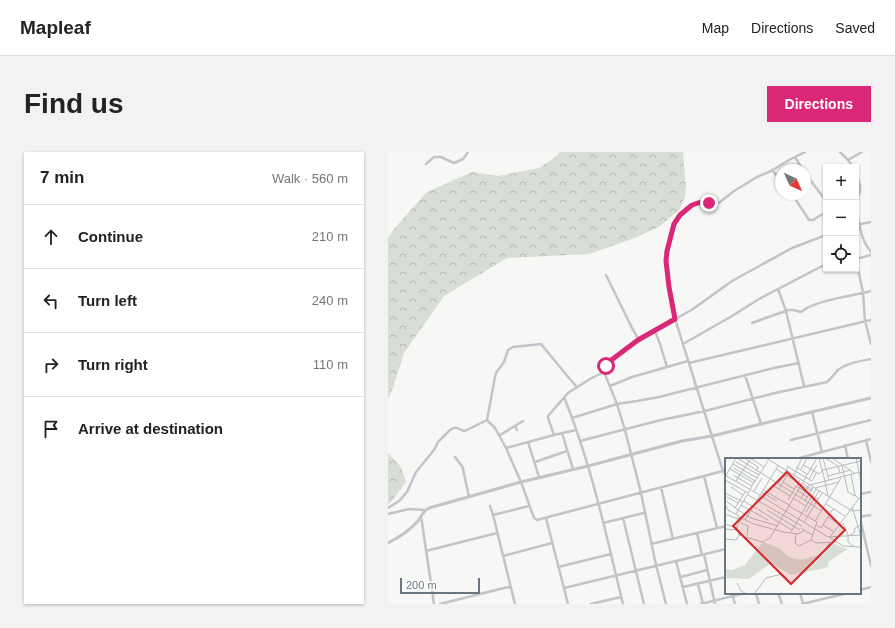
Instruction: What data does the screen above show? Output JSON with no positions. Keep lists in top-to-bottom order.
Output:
{
  "scale_bar": "200 m",
  "north": "bottom right",
  "page": {
    "header": "Mapleaf",
    "nav": ["Map", "Directions", "Saved"],
    "buttons": "Directions",
    "title": "Find us",
    "heading": ["7 min", "Walk · 560 m"],
    "map_buttons": ["+", "−"],
    "list": [
      ["Continue", "210 m"],
      ["Turn left", "240 m"],
      ["Turn right", "110 m"],
      "Arrive at destination"
    ],
    "scale": "200 m"
  }
}
